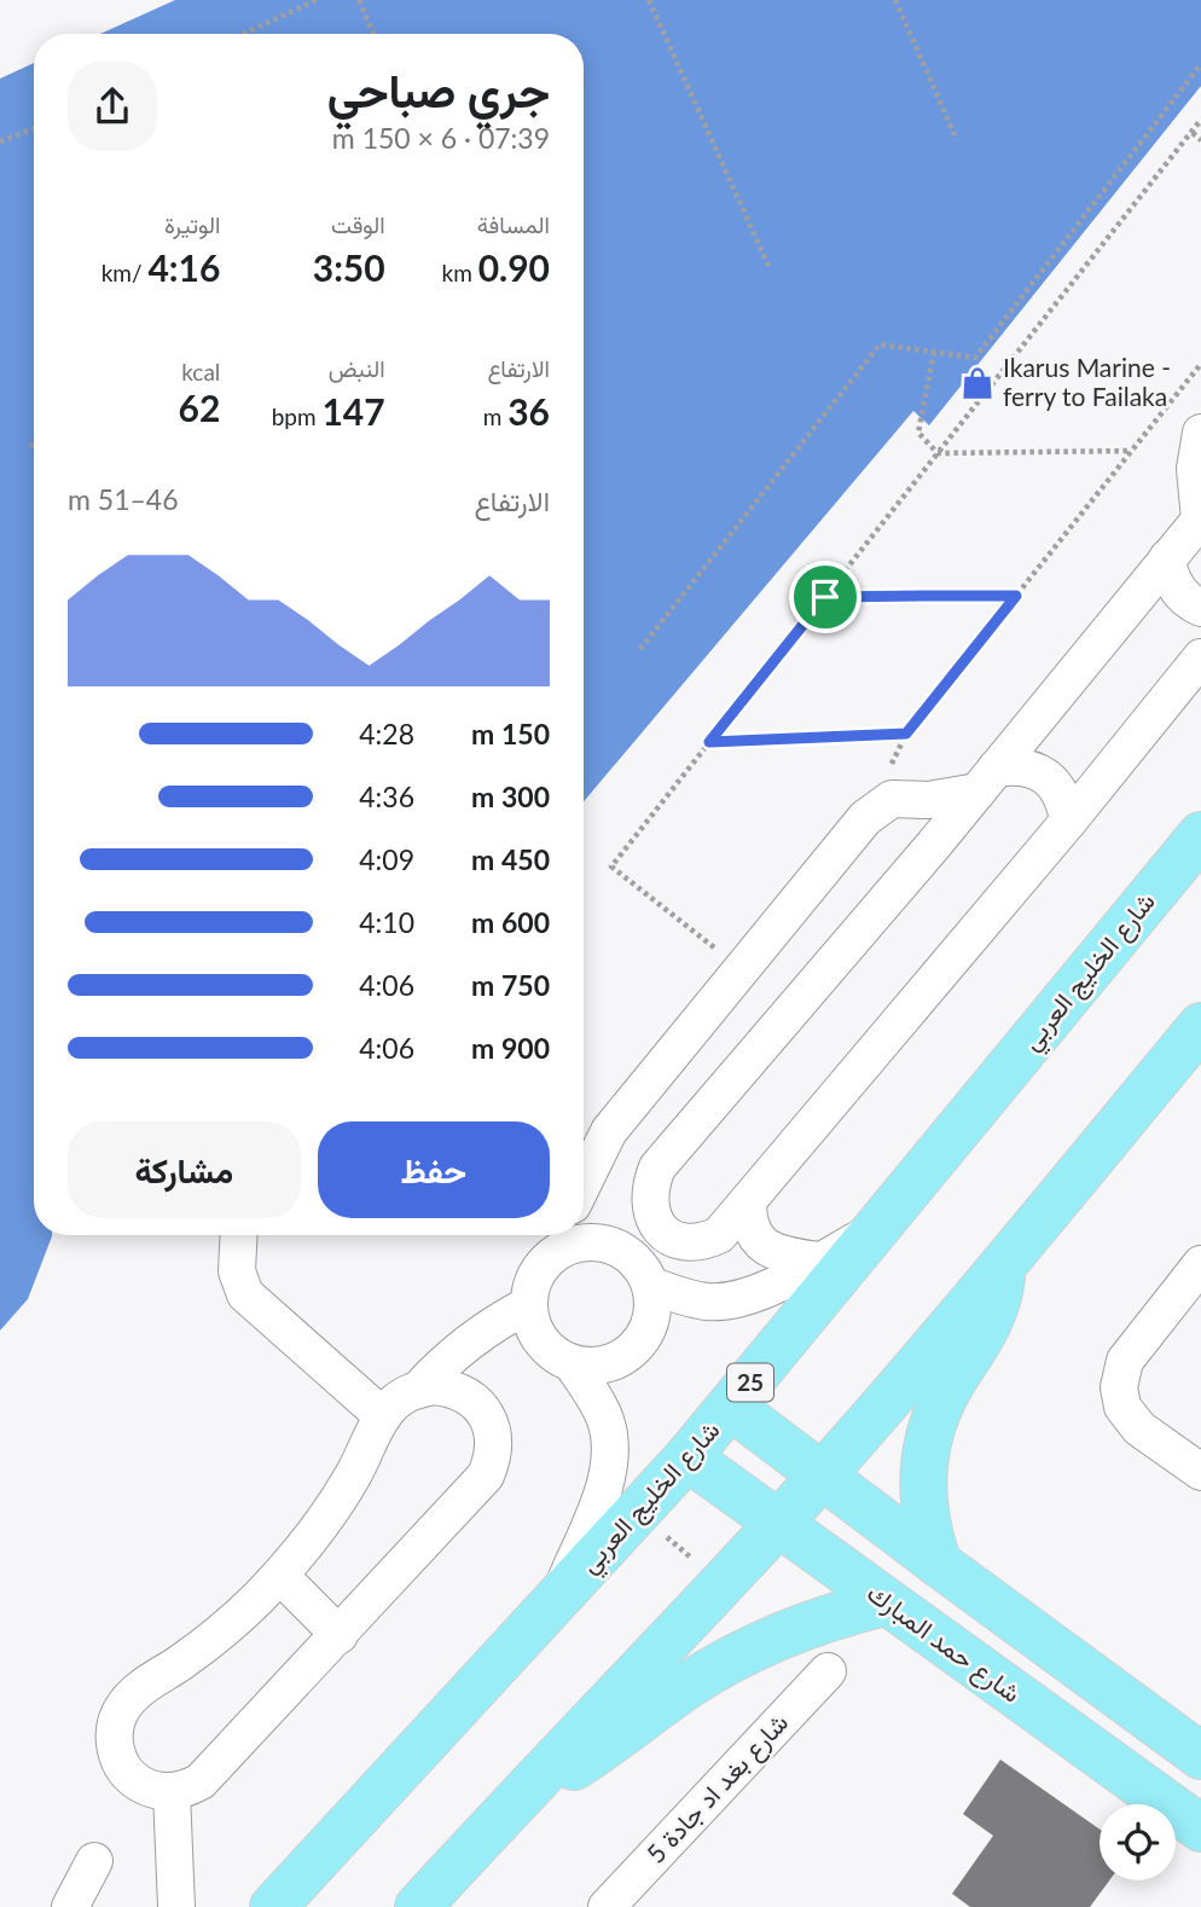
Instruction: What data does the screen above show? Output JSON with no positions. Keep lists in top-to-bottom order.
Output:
{
  "streets": {
    "main road": ["شارع الخليج العربي", "25", "شارع حمد المبارك"],
    "street": ["شارع بغد اد جادة 5"]
  },
  "crossings": [
    ["شارع الخليج العربي", "شارع حمد المبارك"]
  ],
  "places": {
    "shop": ["Ikarus Marine - ferry to Failaka"]
  },
  "page": {
    "heading": ["جري صباحي", "07:39 · 6 × 150 m"],
    "stats": [
      ["المسافة", "0.90 km"],
      ["الوقت", "3:50"],
      ["الوتيرة", "4:16 /km"],
      ["الارتفاع", "36 m"],
      ["النبض", "147 bpm"],
      ["kcal", "62"]
    ],
    "chart": ["الارتفاع", "46–51 m"],
    "list": [
      {
        "name": "150 m",
        "note": "4:28"
      },
      {
        "name": "300 m",
        "note": "4:36"
      },
      {
        "name": "450 m",
        "note": "4:09"
      },
      {
        "name": "600 m",
        "note": "4:10"
      },
      {
        "name": "750 m",
        "note": "4:06"
      },
      {
        "name": "900 m",
        "note": "4:06"
      }
    ],
    "buttons": ["حفظ", "مشاركة"]
  }
}
